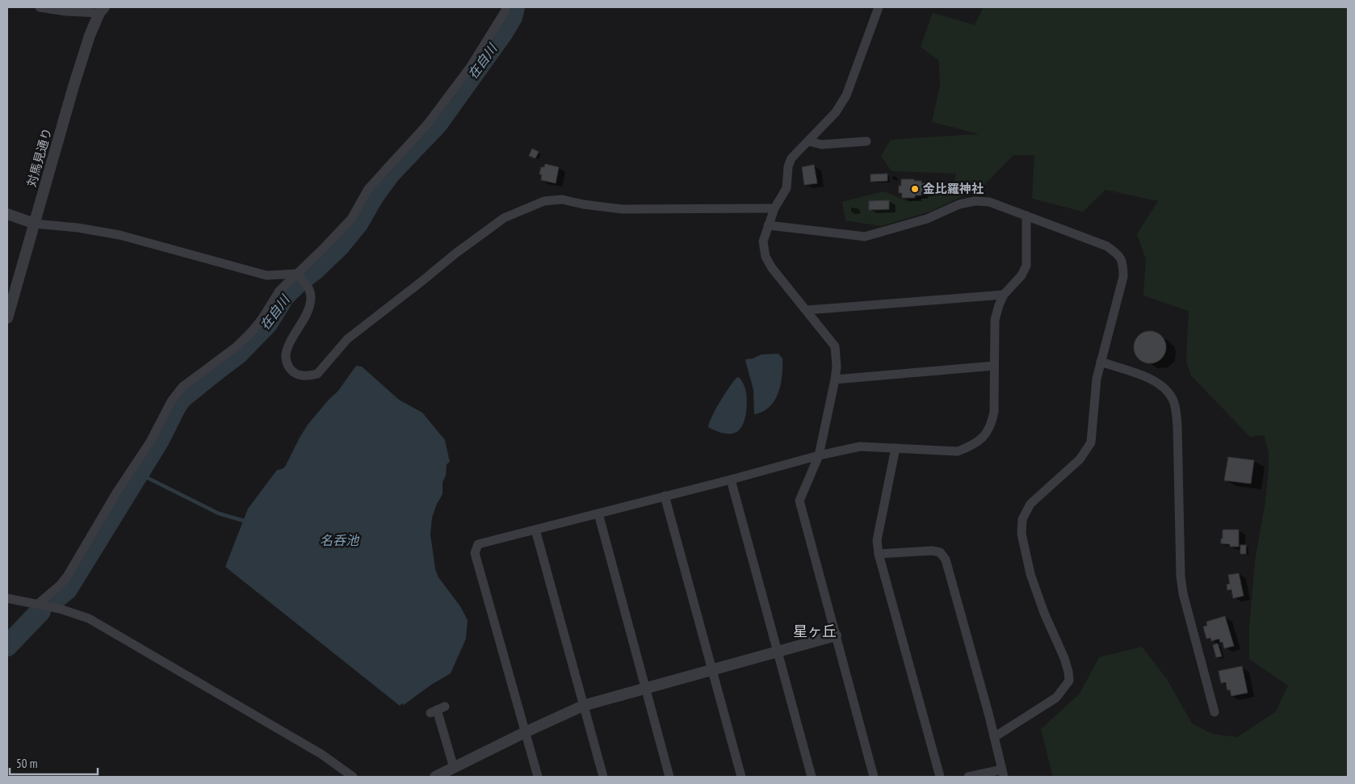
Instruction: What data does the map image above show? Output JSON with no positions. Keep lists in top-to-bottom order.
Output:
{
  "streets": {
    "street": ["対馬見通り"]
  },
  "districts": ["星ヶ丘"],
  "water": ["在自川", "名呑池"],
  "places": ["金比羅神社"],
  "scale_bar": "50 m"
}
